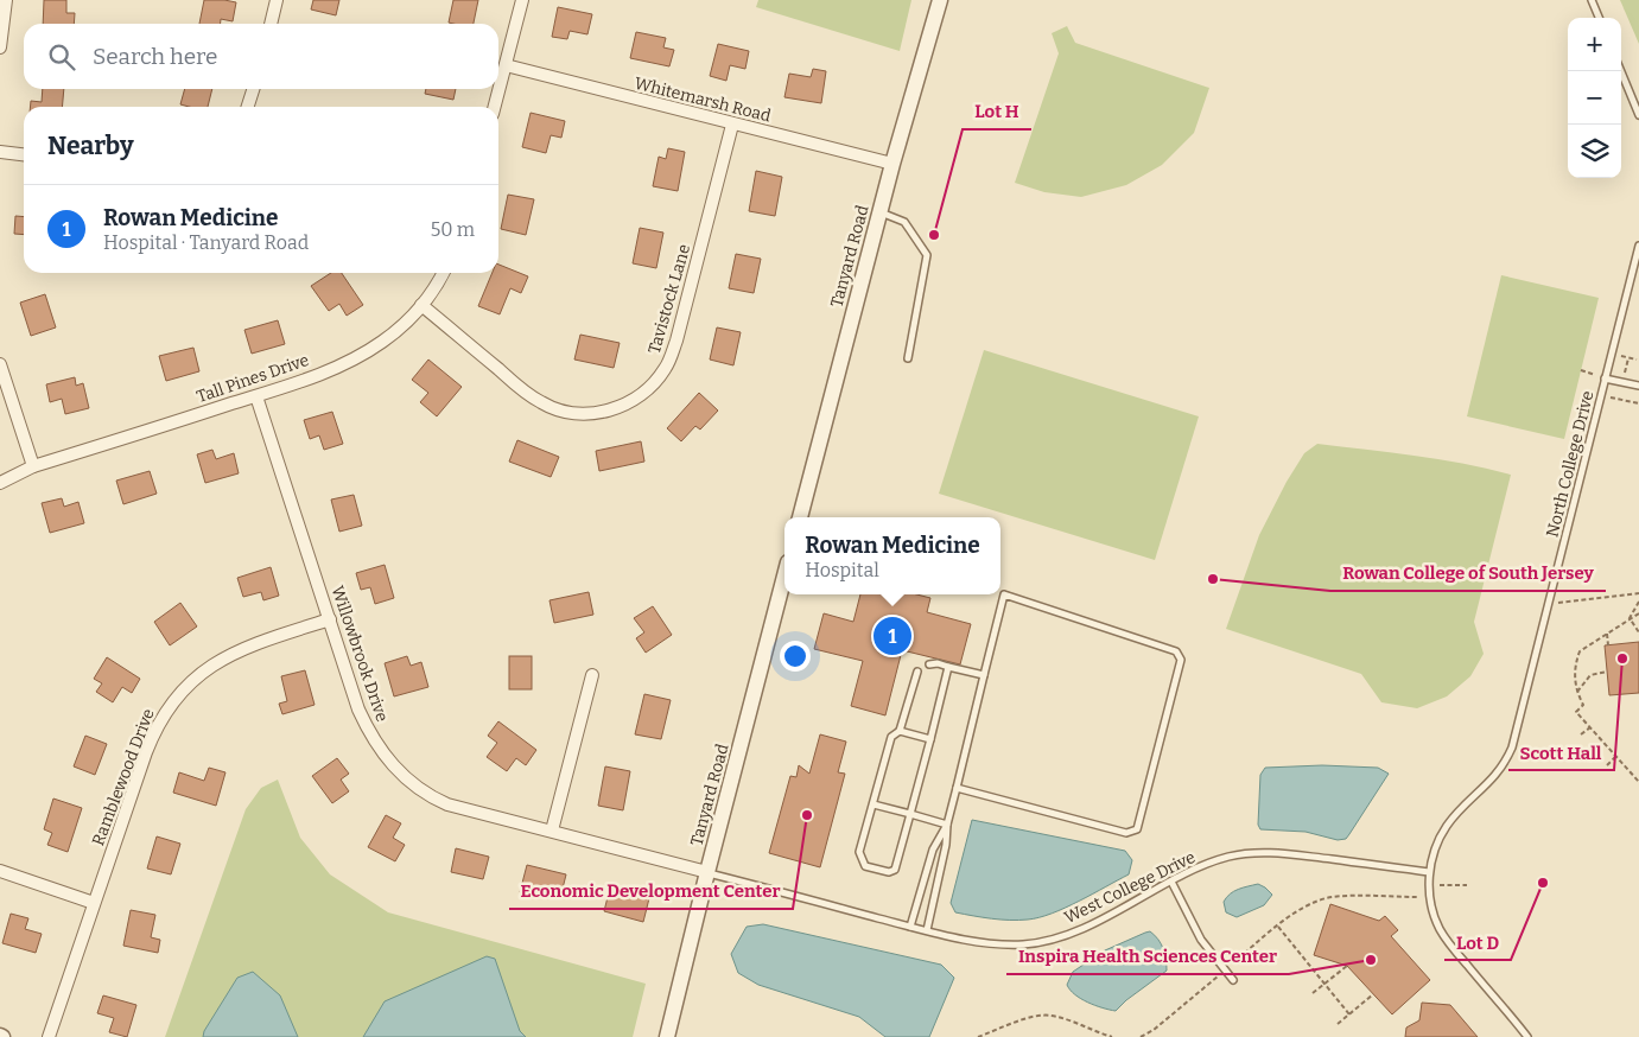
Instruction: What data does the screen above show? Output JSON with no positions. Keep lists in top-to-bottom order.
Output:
{
  "streets": {
    "street": [
      "Whitemarsh Road",
      "Tanyard Road",
      "Tavistock Lane",
      "Tall Pines Drive",
      "Willowbrook Drive",
      "Ramblewood Drive"
    ],
    "lane": ["North College Drive", "West College Drive"]
  },
  "crossings": [
    ["Whitemarsh Road", "Tanyard Road"],
    ["Whitemarsh Road", "Tavistock Lane"],
    ["Tanyard Road", "Willowbrook Drive"],
    ["Tanyard Road", "West College Drive"],
    ["Tavistock Lane", "Tall Pines Drive"],
    ["Tall Pines Drive", "Willowbrook Drive"],
    ["North College Drive", "West College Drive"],
    ["Willowbrook Drive", "Ramblewood Drive"],
    ["Willowbrook Drive", "West College Drive"]
  ],
  "places": [
    "Lot H",
    "Rowan College of South Jersey",
    "Scott Hall",
    "Economic Development Center",
    "Lot D",
    "Inspira Health Sciences Center"
  ],
  "page": {
    "map_buttons": ["+", "−"],
    "search": "Search here",
    "heading": "Nearby",
    "list": [
      {
        "mark": "1",
        "name": "Rowan Medicine",
        "note": "Hospital · Tanyard Road",
        "value": "50 m"
      }
    ],
    "popup": ["Rowan Medicine", "Hospital"],
    "pins": "1"
  }
}
